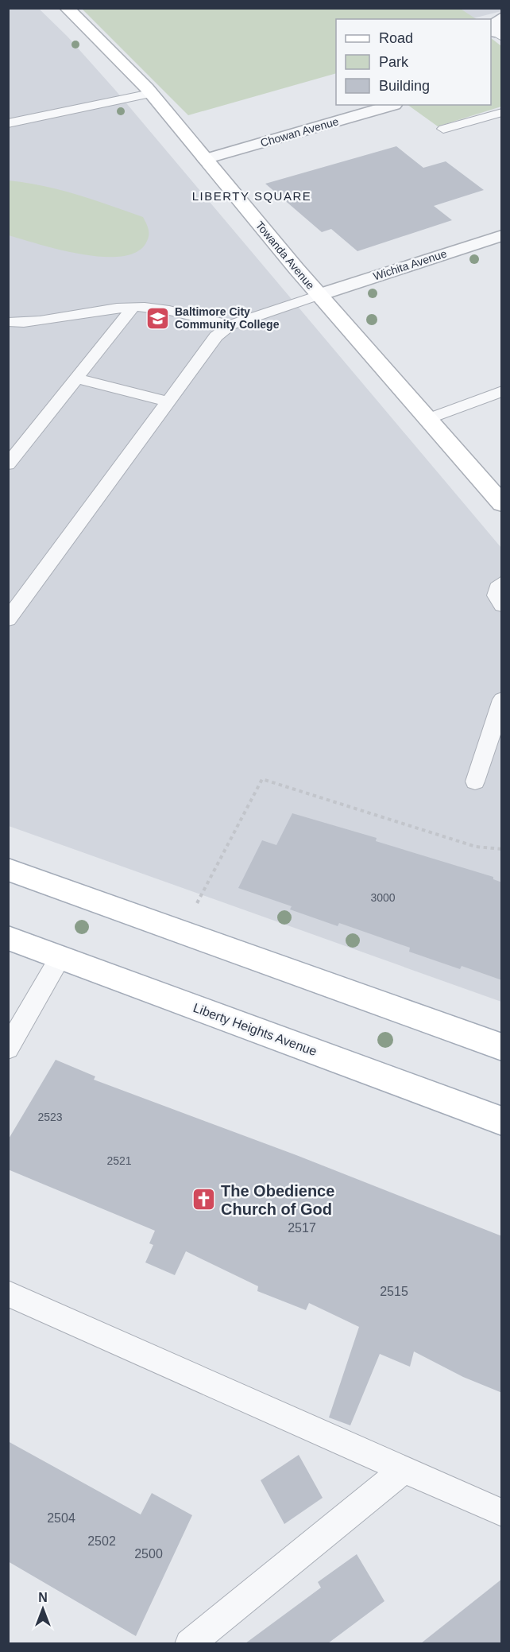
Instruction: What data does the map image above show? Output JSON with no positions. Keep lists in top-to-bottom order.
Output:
{
  "streets": {
    "street": [
      "Chowan Avenue",
      "Towanda Avenue",
      "Wichita Avenue",
      "Liberty Heights Avenue"
    ]
  },
  "crossings": [
    ["Chowan Avenue", "Towanda Avenue"],
    ["Towanda Avenue", "Wichita Avenue"]
  ],
  "districts": ["LIBERTY SQUARE"],
  "places": {
    "school or university": ["Baltimore City Community College"],
    "church": ["The Obedience Church of God"]
  },
  "house_numbers": [
    "3000",
    "2523",
    "2521",
    "2517",
    "2515",
    "2504",
    "2502",
    "2500"
  ],
  "legend": ["Road", "Park", "Building"],
  "north": "top"
}
